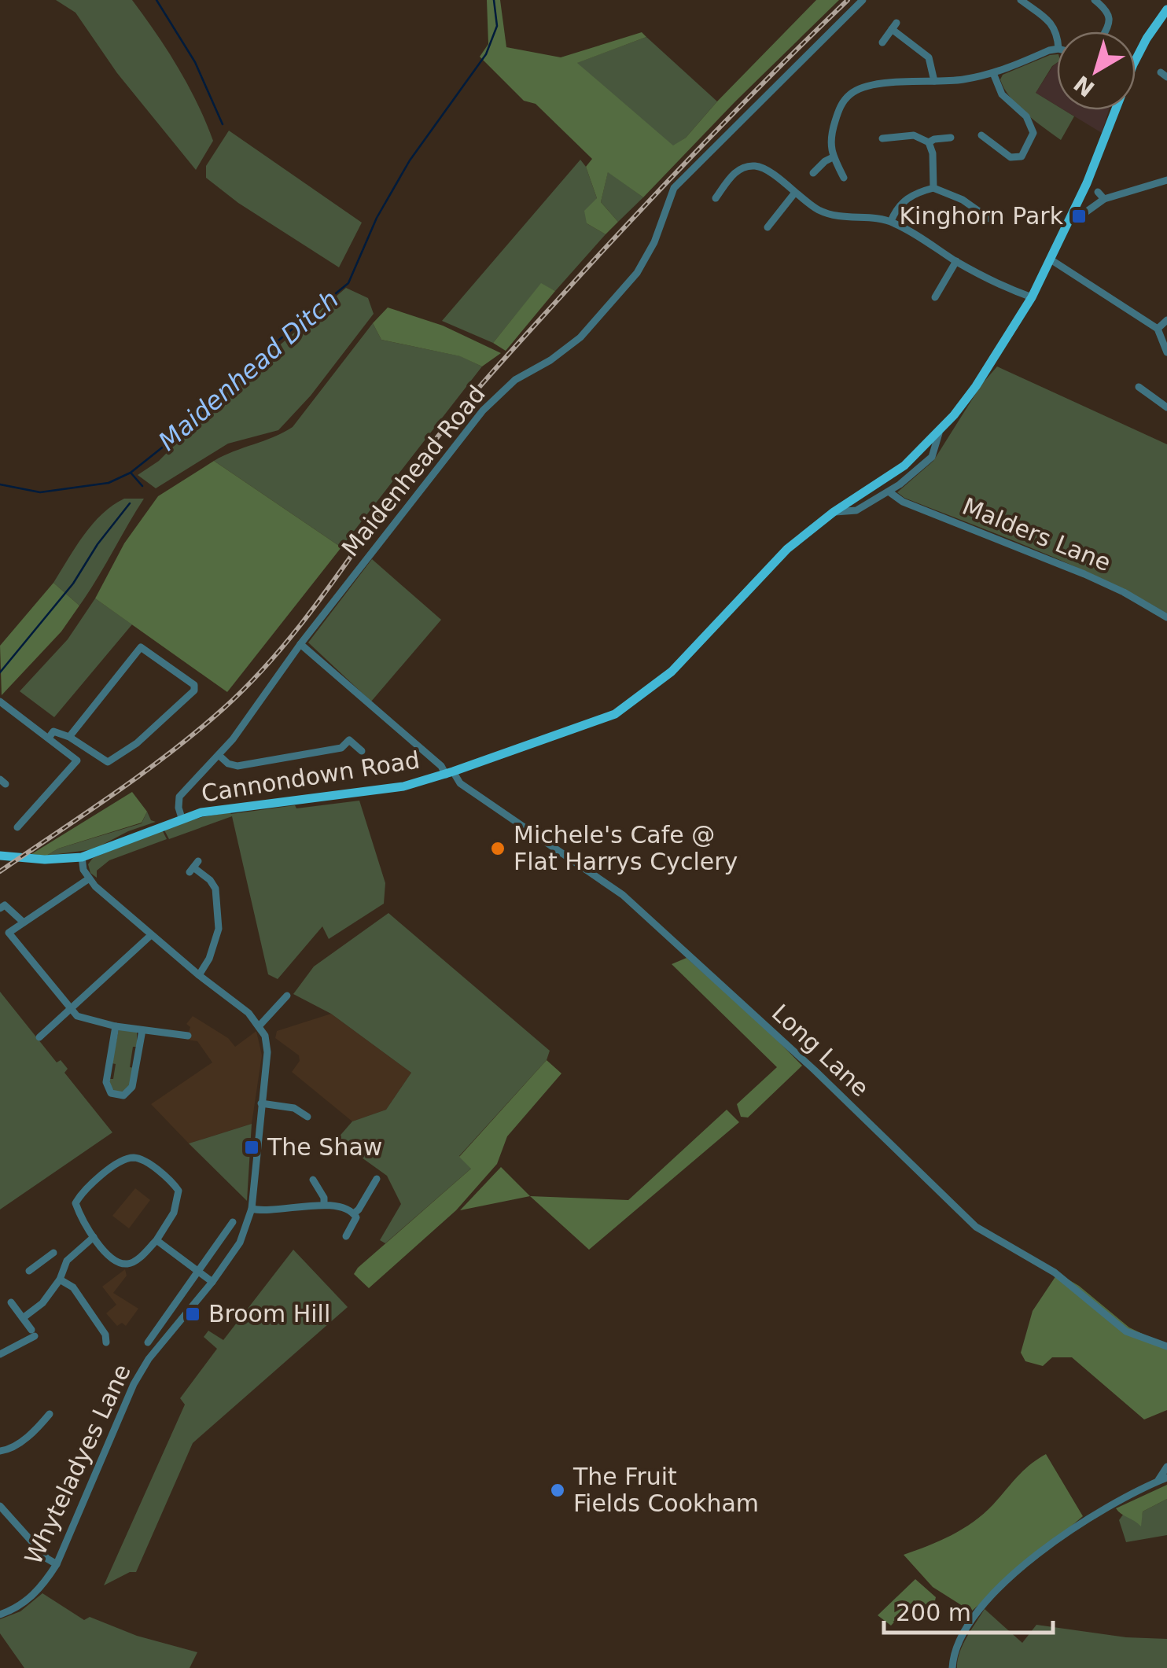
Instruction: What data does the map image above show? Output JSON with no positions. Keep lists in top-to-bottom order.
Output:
{
  "streets": {
    "main road": ["Cannondown Road"],
    "street": [
      "Maidenhead Road",
      "Malders Lane",
      "Long Lane",
      "Whyteladyes Lane"
    ]
  },
  "crossings": [
    ["Maidenhead Road", "Cannondown Road"],
    ["Maidenhead Road", "Long Lane"],
    ["Cannondown Road", "Long Lane"]
  ],
  "water": ["Maidenhead Ditch"],
  "places": {
    "transit": ["Kinghorn Park", "The Shaw", "Broom Hill"],
    "other": ["Michele's Cafe @ Flat Harrys Cyclery", "The Fruit Fields Cookham"]
  },
  "scale_bar": "200 m",
  "north": "bottom left"
}
